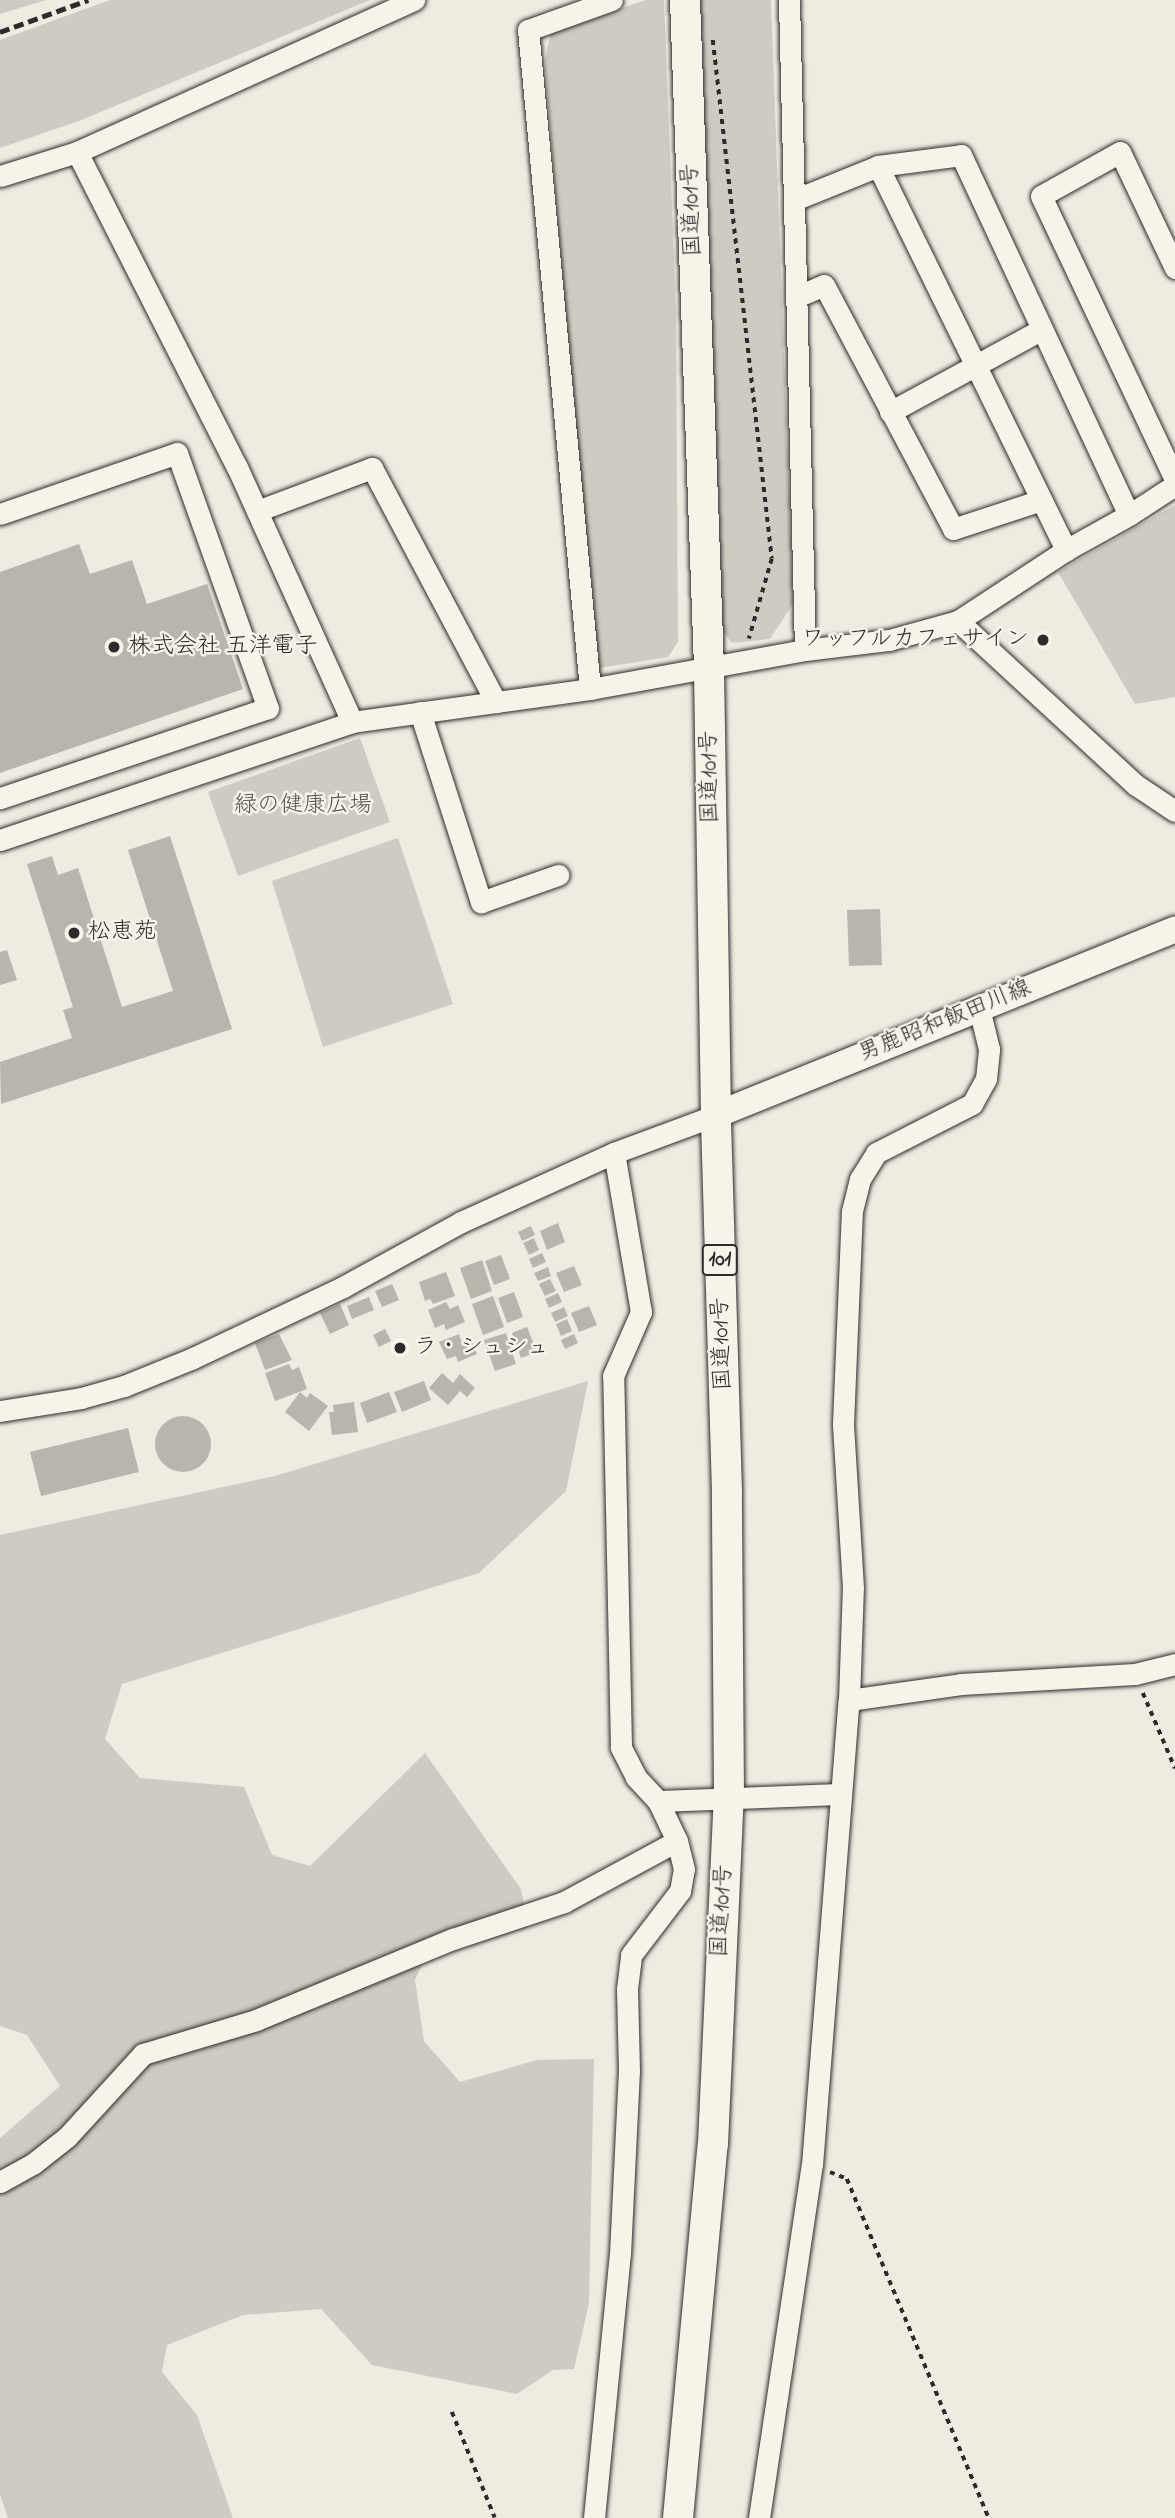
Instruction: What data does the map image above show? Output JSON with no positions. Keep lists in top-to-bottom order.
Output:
{
  "streets": {
    "highway": ["国道101号", "101"],
    "main road": ["男鹿昭和飯田川線"]
  },
  "crossings": [
    ["国道101号", "男鹿昭和飯田川線"]
  ],
  "parks": ["緑の健康広場"],
  "places": [
    "ワッフルカフェサイン",
    "株式会社 五洋電子",
    "松恵苑",
    "ラ・シュシュ"
  ]
}
